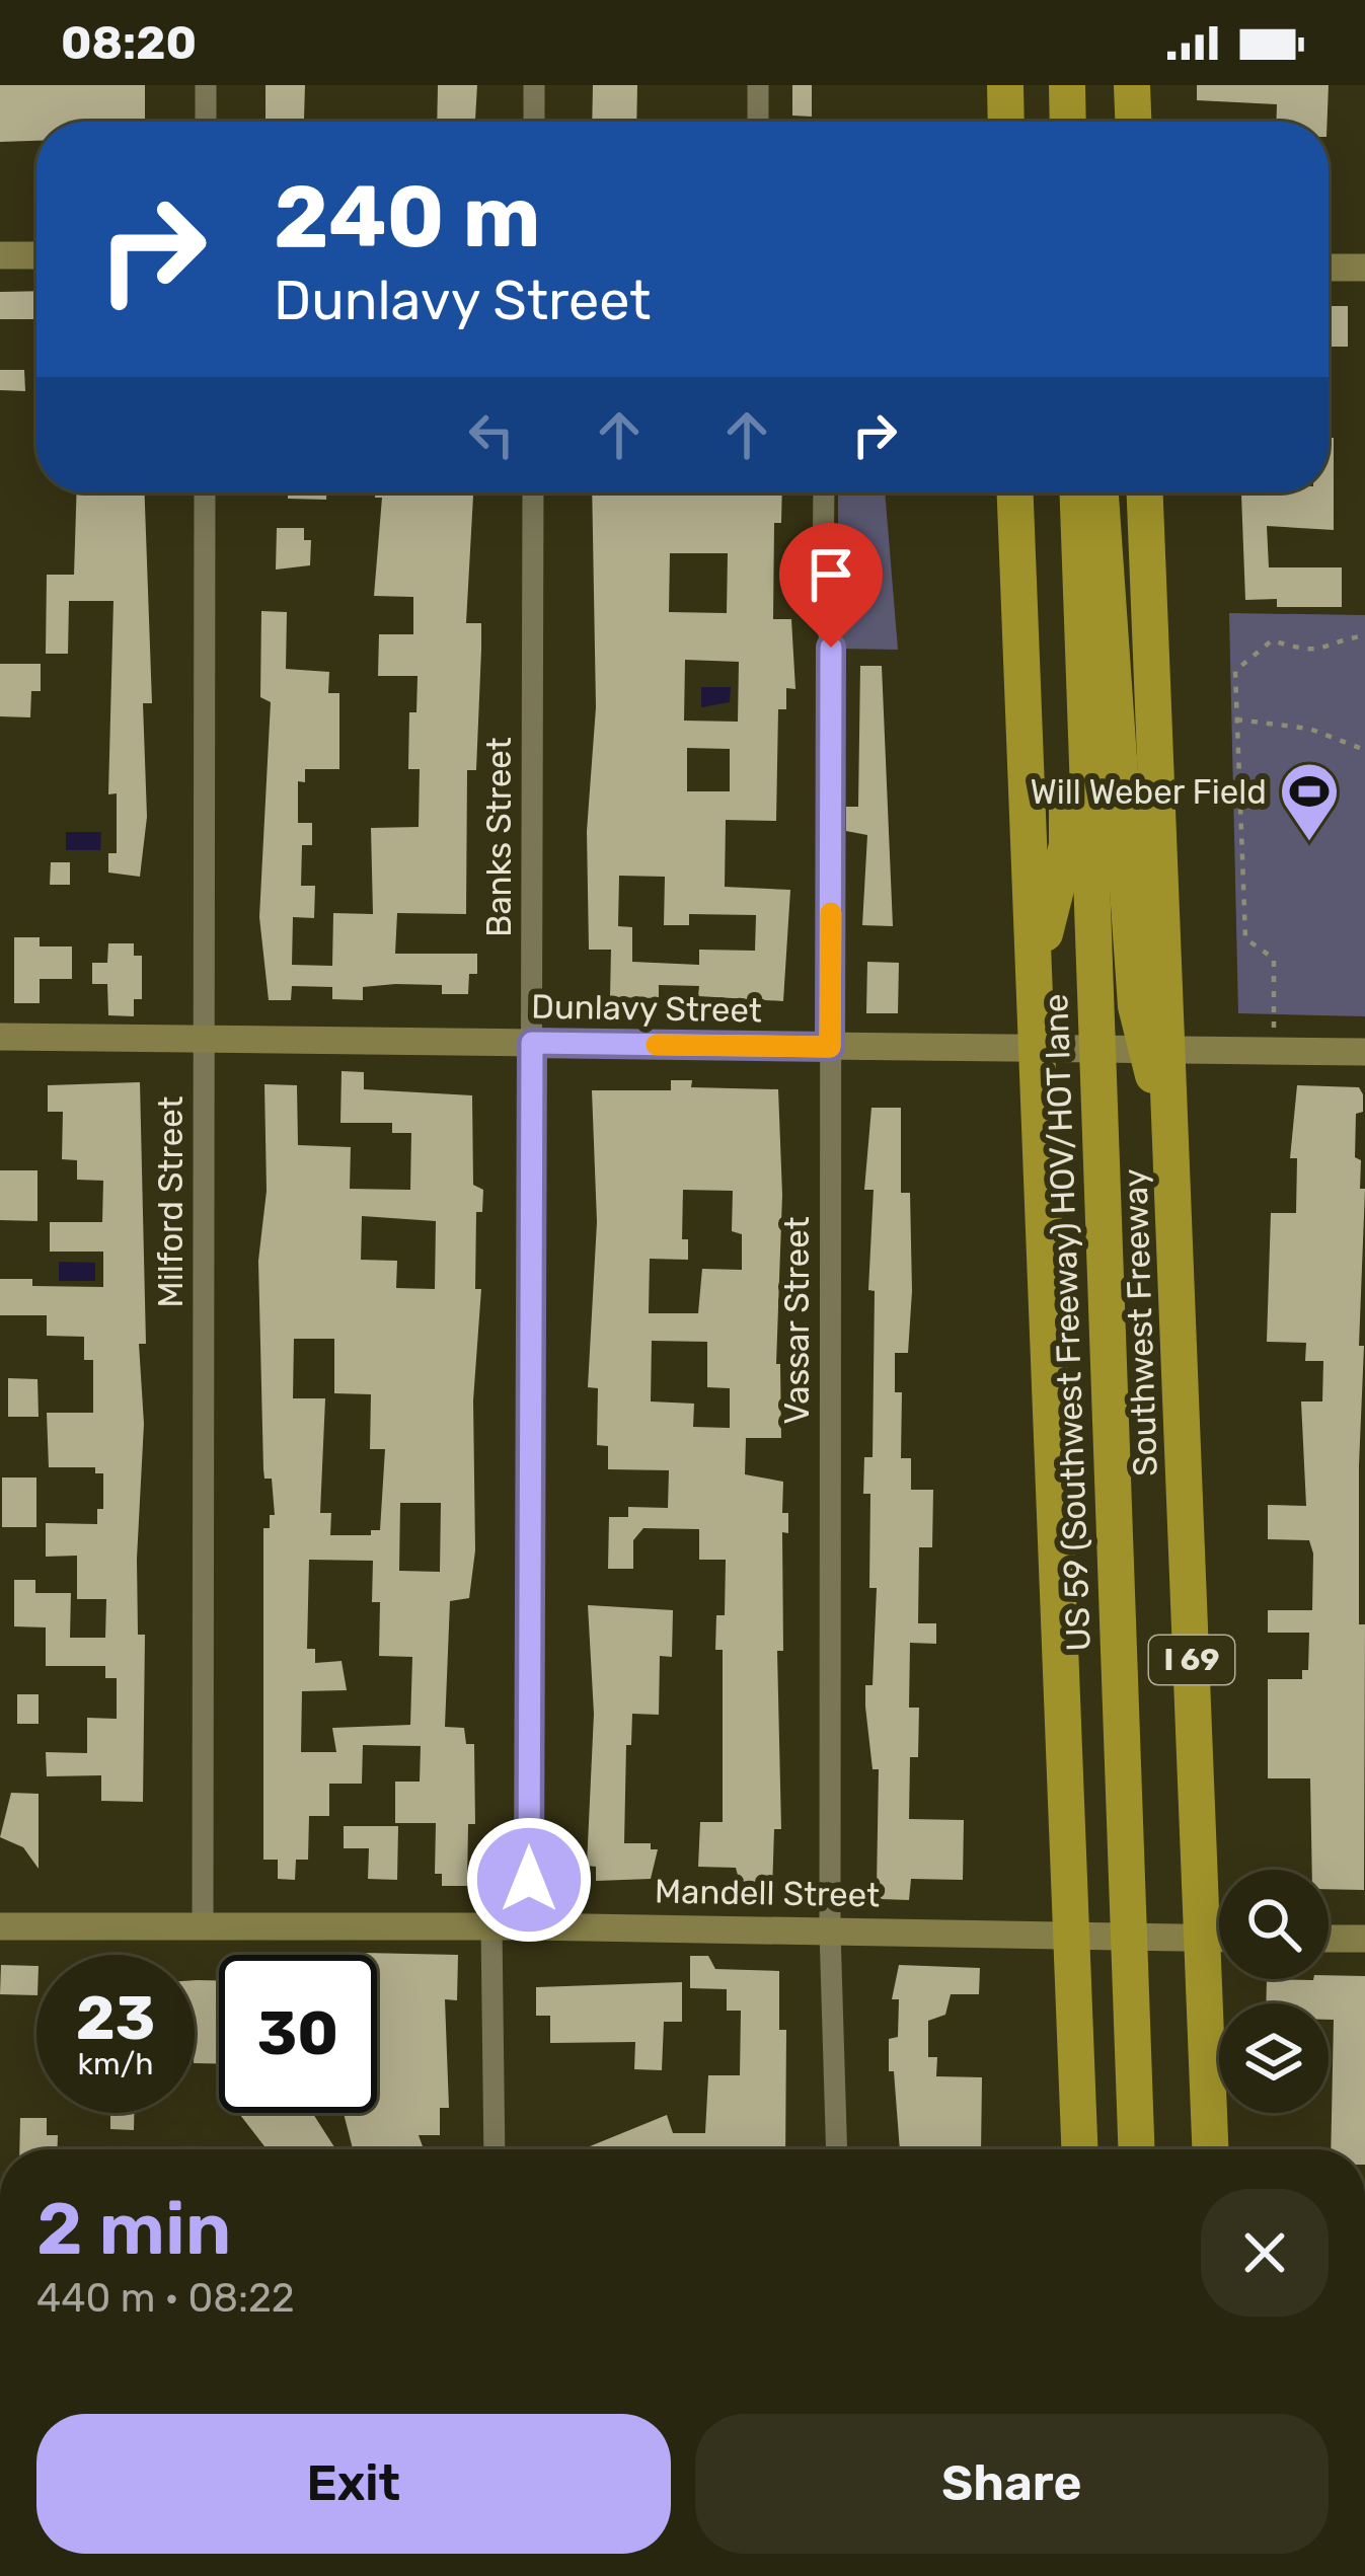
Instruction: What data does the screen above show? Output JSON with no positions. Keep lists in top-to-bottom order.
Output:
{
  "streets": {
    "highway": ["US 59 (Southwest Freeway) HOV/HOT lane", "Southwest Freeway", "I 69"],
    "street": [
      "Banks Street",
      "Dunlavy Street",
      "Milford Street",
      "Vassar Street",
      "Mandell Street"
    ]
  },
  "crossings": [
    ["Banks Street", "Dunlavy Street"],
    ["Banks Street", "Mandell Street"],
    ["Dunlavy Street", "Milford Street"],
    ["Dunlavy Street", "Vassar Street"],
    ["Milford Street", "Mandell Street"],
    ["Vassar Street", "Mandell Street"]
  ],
  "places": {
    "sports": ["Will Weber Field"]
  },
  "page": {
    "status": "08:20",
    "turn": ["240 m", "Dunlavy Street"],
    "speed": "23 km/h",
    "limit": "30",
    "heading": ["2 min", "440 m · 08:22"],
    "buttons": ["Exit", "Share"]
  }
}
